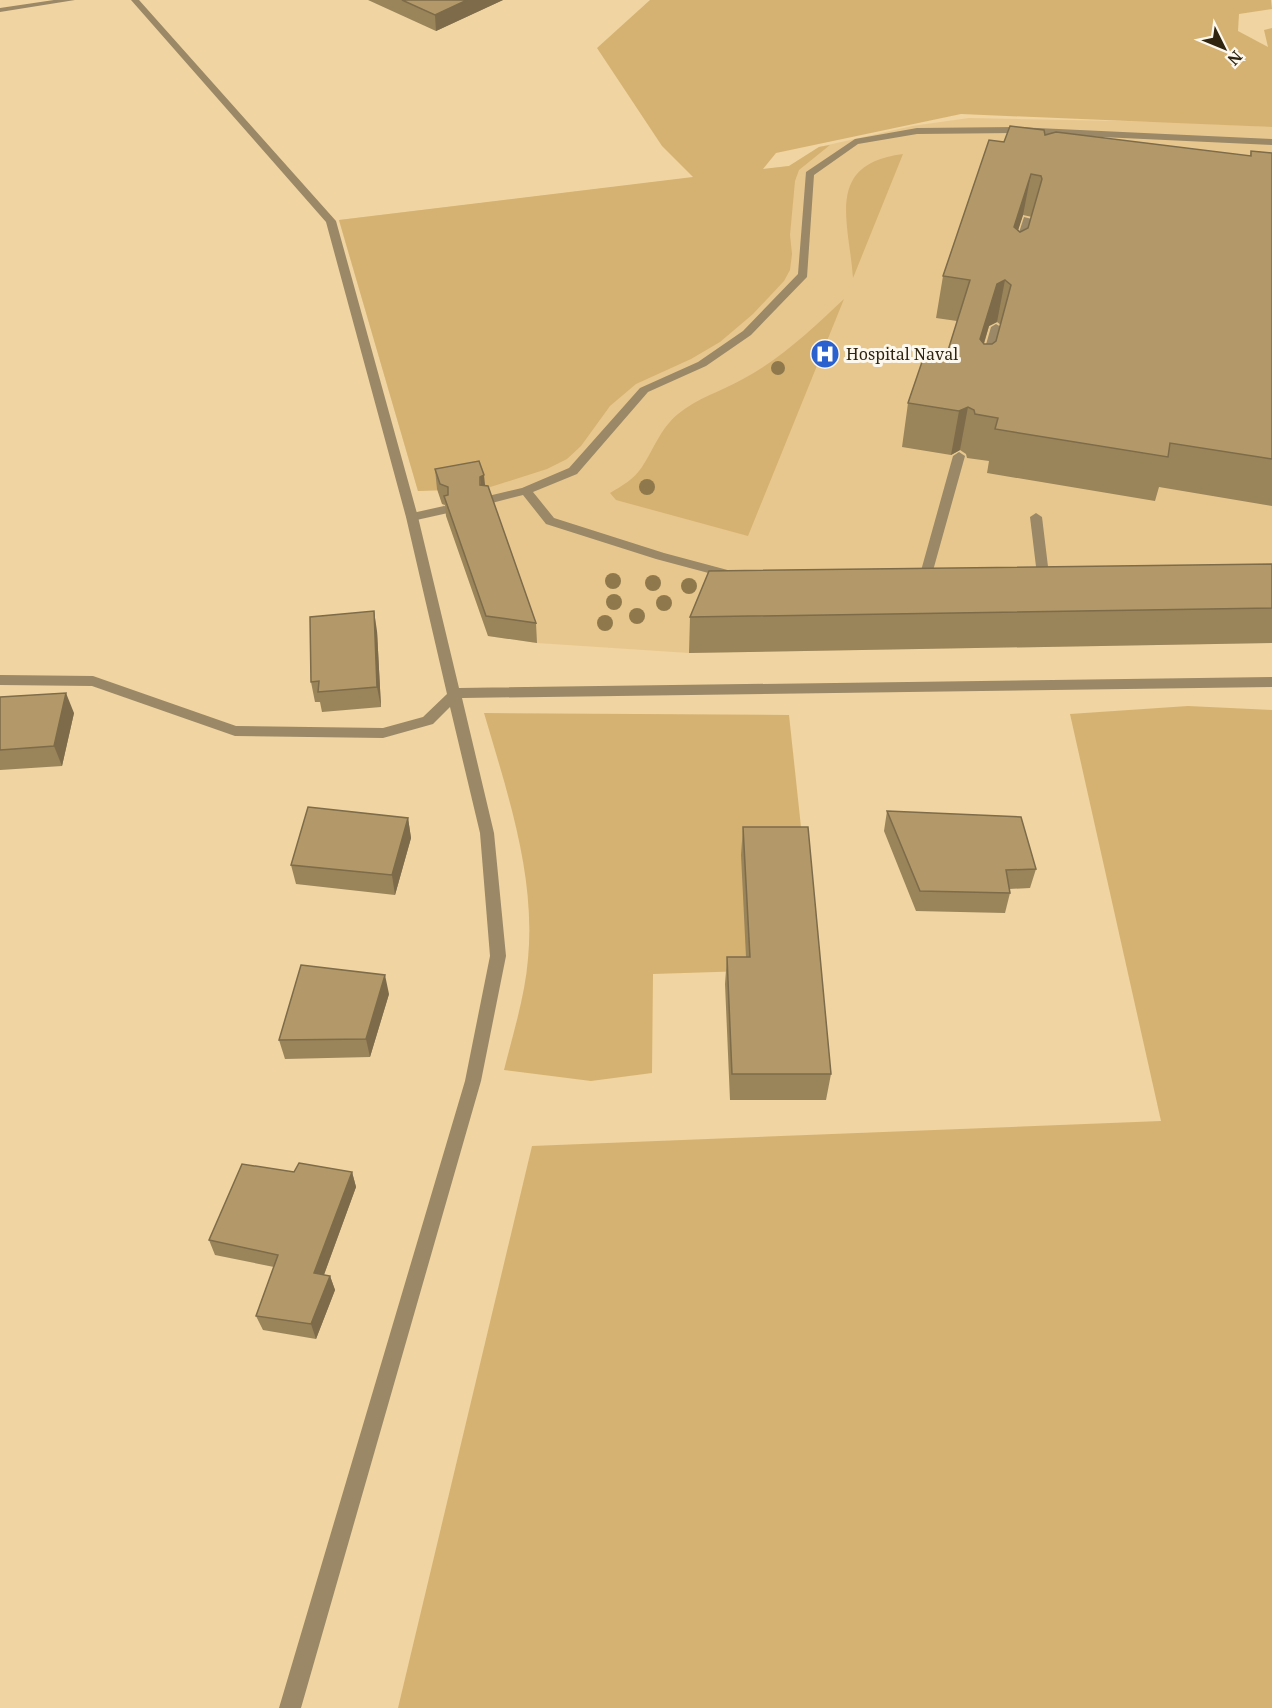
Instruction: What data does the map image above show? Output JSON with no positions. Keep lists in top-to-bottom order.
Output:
{
  "places": {
    "hospital": ["Hospital Naval"]
  },
  "north": "bottom right"
}
